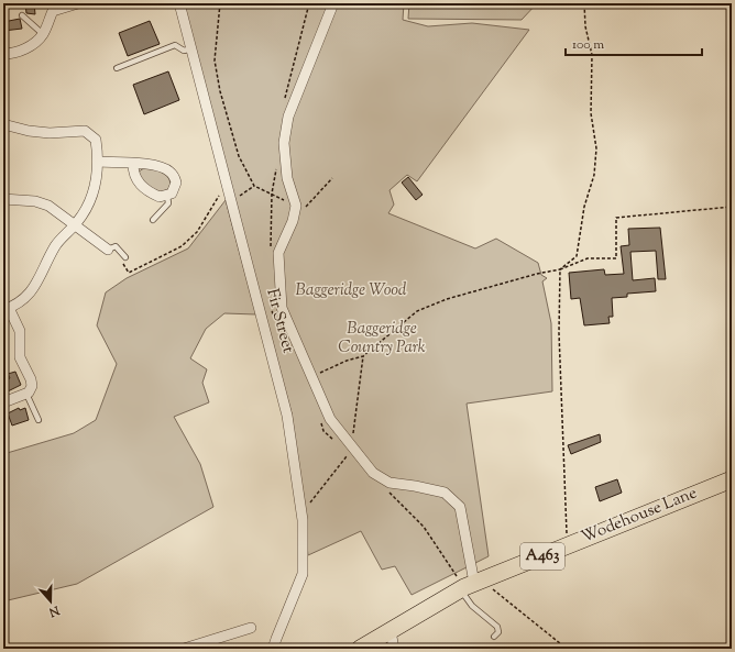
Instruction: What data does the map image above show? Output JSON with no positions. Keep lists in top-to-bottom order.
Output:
{
  "streets": {
    "main road": ["Wodehouse Lane", "A463"],
    "street": ["Fir Street"]
  },
  "parks": ["Baggeridge Wood", "Baggeridge Country Park"],
  "scale_bar": "100 m",
  "north": "bottom"
}
